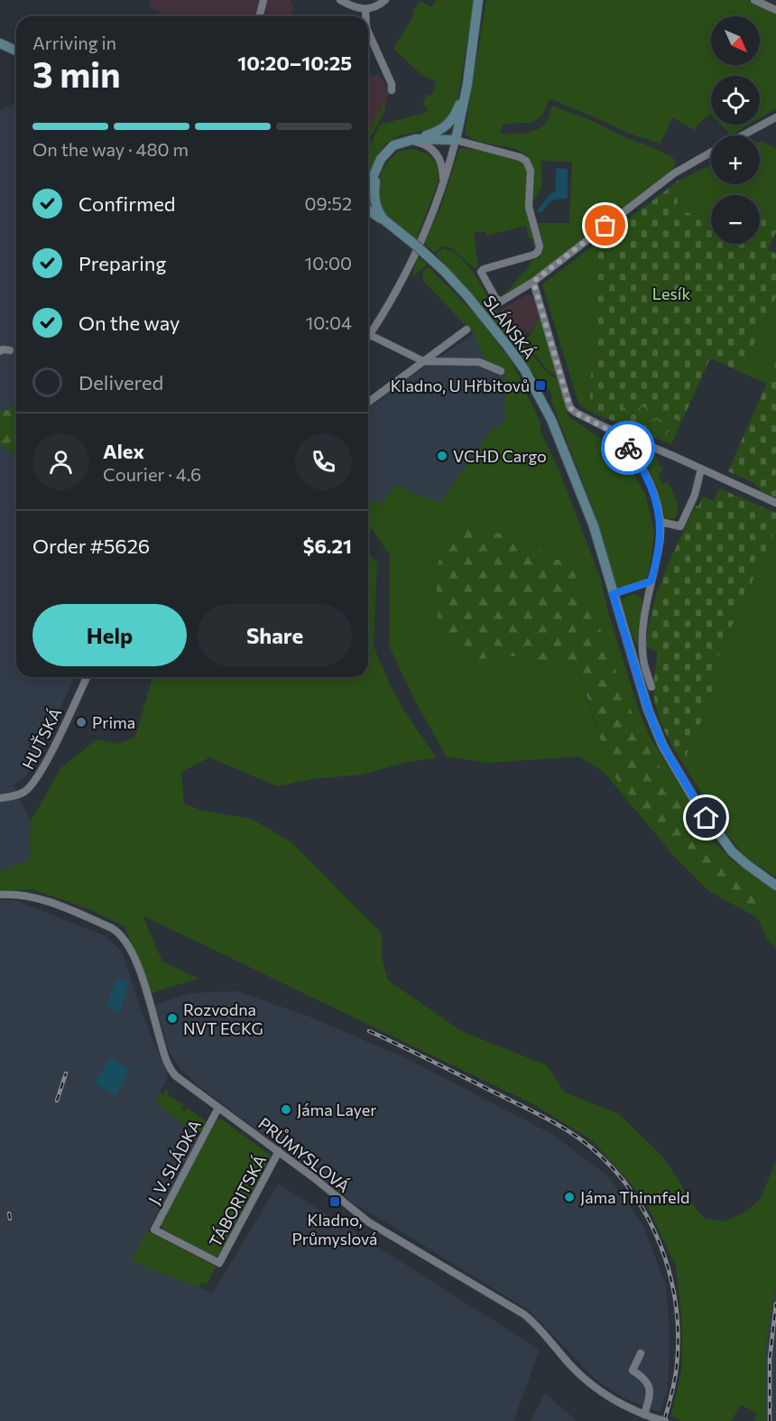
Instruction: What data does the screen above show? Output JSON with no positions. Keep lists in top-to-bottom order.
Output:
{
  "streets": {
    "main road": ["SLÁNSKÁ"],
    "street": [
      "HUŤSKÁ",
      "PRŮMYSLOVÁ",
      "J. V. SLÁDKA",
      "TÁBORITSKÁ"
    ]
  },
  "crossings": [
    ["PRŮMYSLOVÁ", "J. V. SLÁDKA"],
    ["PRŮMYSLOVÁ", "TÁBORITSKÁ"],
    ["J. V. SLÁDKA", "TÁBORITSKÁ"]
  ],
  "parks": ["Lesík"],
  "places": {
    "transit": ["Kladno, U Hřbitovů", "Kladno, Průmyslová"],
    "other": [
      "VCHD Cargo",
      "Prima",
      "Rozvodna NVT ECKG",
      "Jáma Layer",
      "Jáma Thinnfeld"
    ]
  },
  "north": "bottom right",
  "page": {
    "map_buttons": ["+", "−"],
    "heading": ["3 min", "Arriving in", "10:20–10:25"],
    "panel": [
      "Alex",
      "Courier · 4.6",
      "Order #5626",
      "$6.21"
    ],
    "bar": "On the way · 480 m",
    "list": [
      ["Confirmed", "09:52"],
      ["Preparing", "10:00"],
      ["On the way", "10:04"],
      "Delivered"
    ],
    "buttons": ["Help", "Share"]
  }
}
